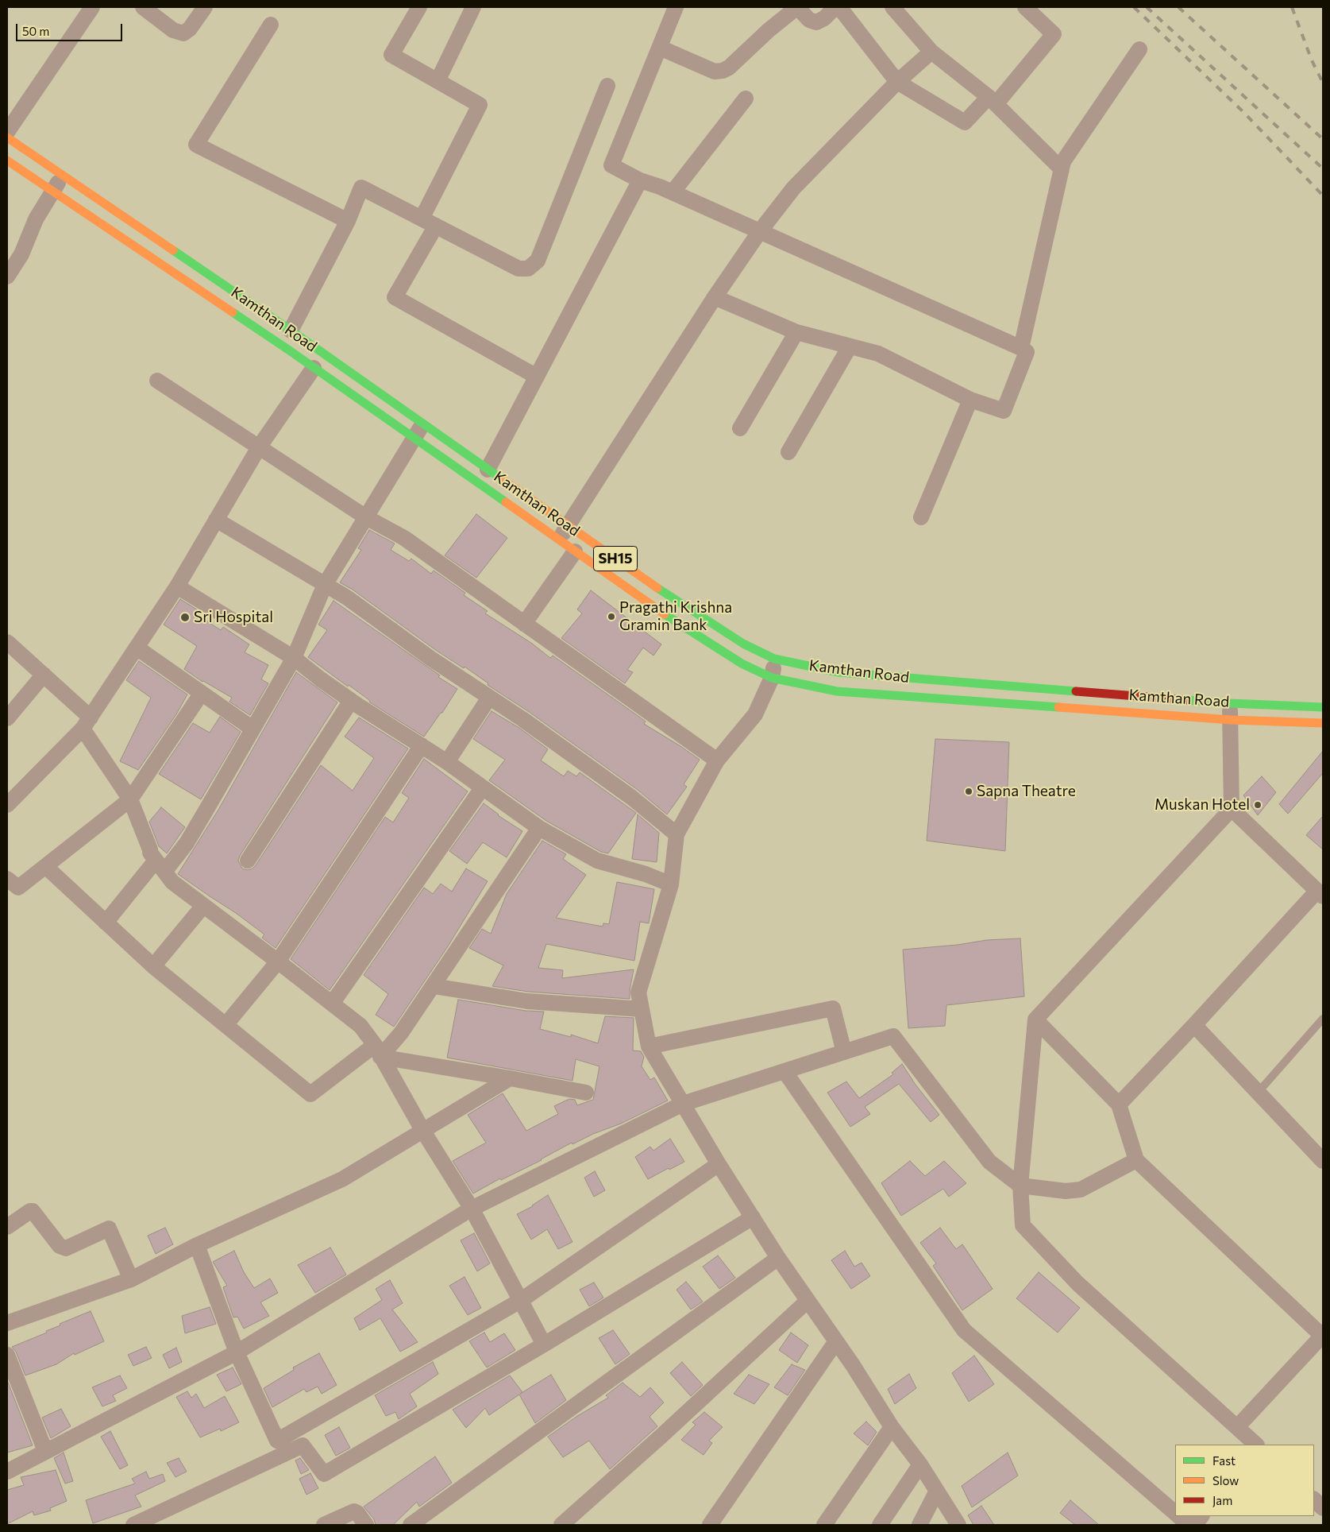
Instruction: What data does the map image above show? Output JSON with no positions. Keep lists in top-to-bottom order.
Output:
{
  "streets": {
    "main road": ["Kamthan Road", "SH15"]
  },
  "places": [
    "Pragathi Krishna Gramin Bank",
    "Sri Hospital",
    "Sapna Theatre",
    "Muskan Hotel"
  ],
  "legend": ["Fast", "Slow", "Jam"],
  "scale_bar": "50 m"
}
